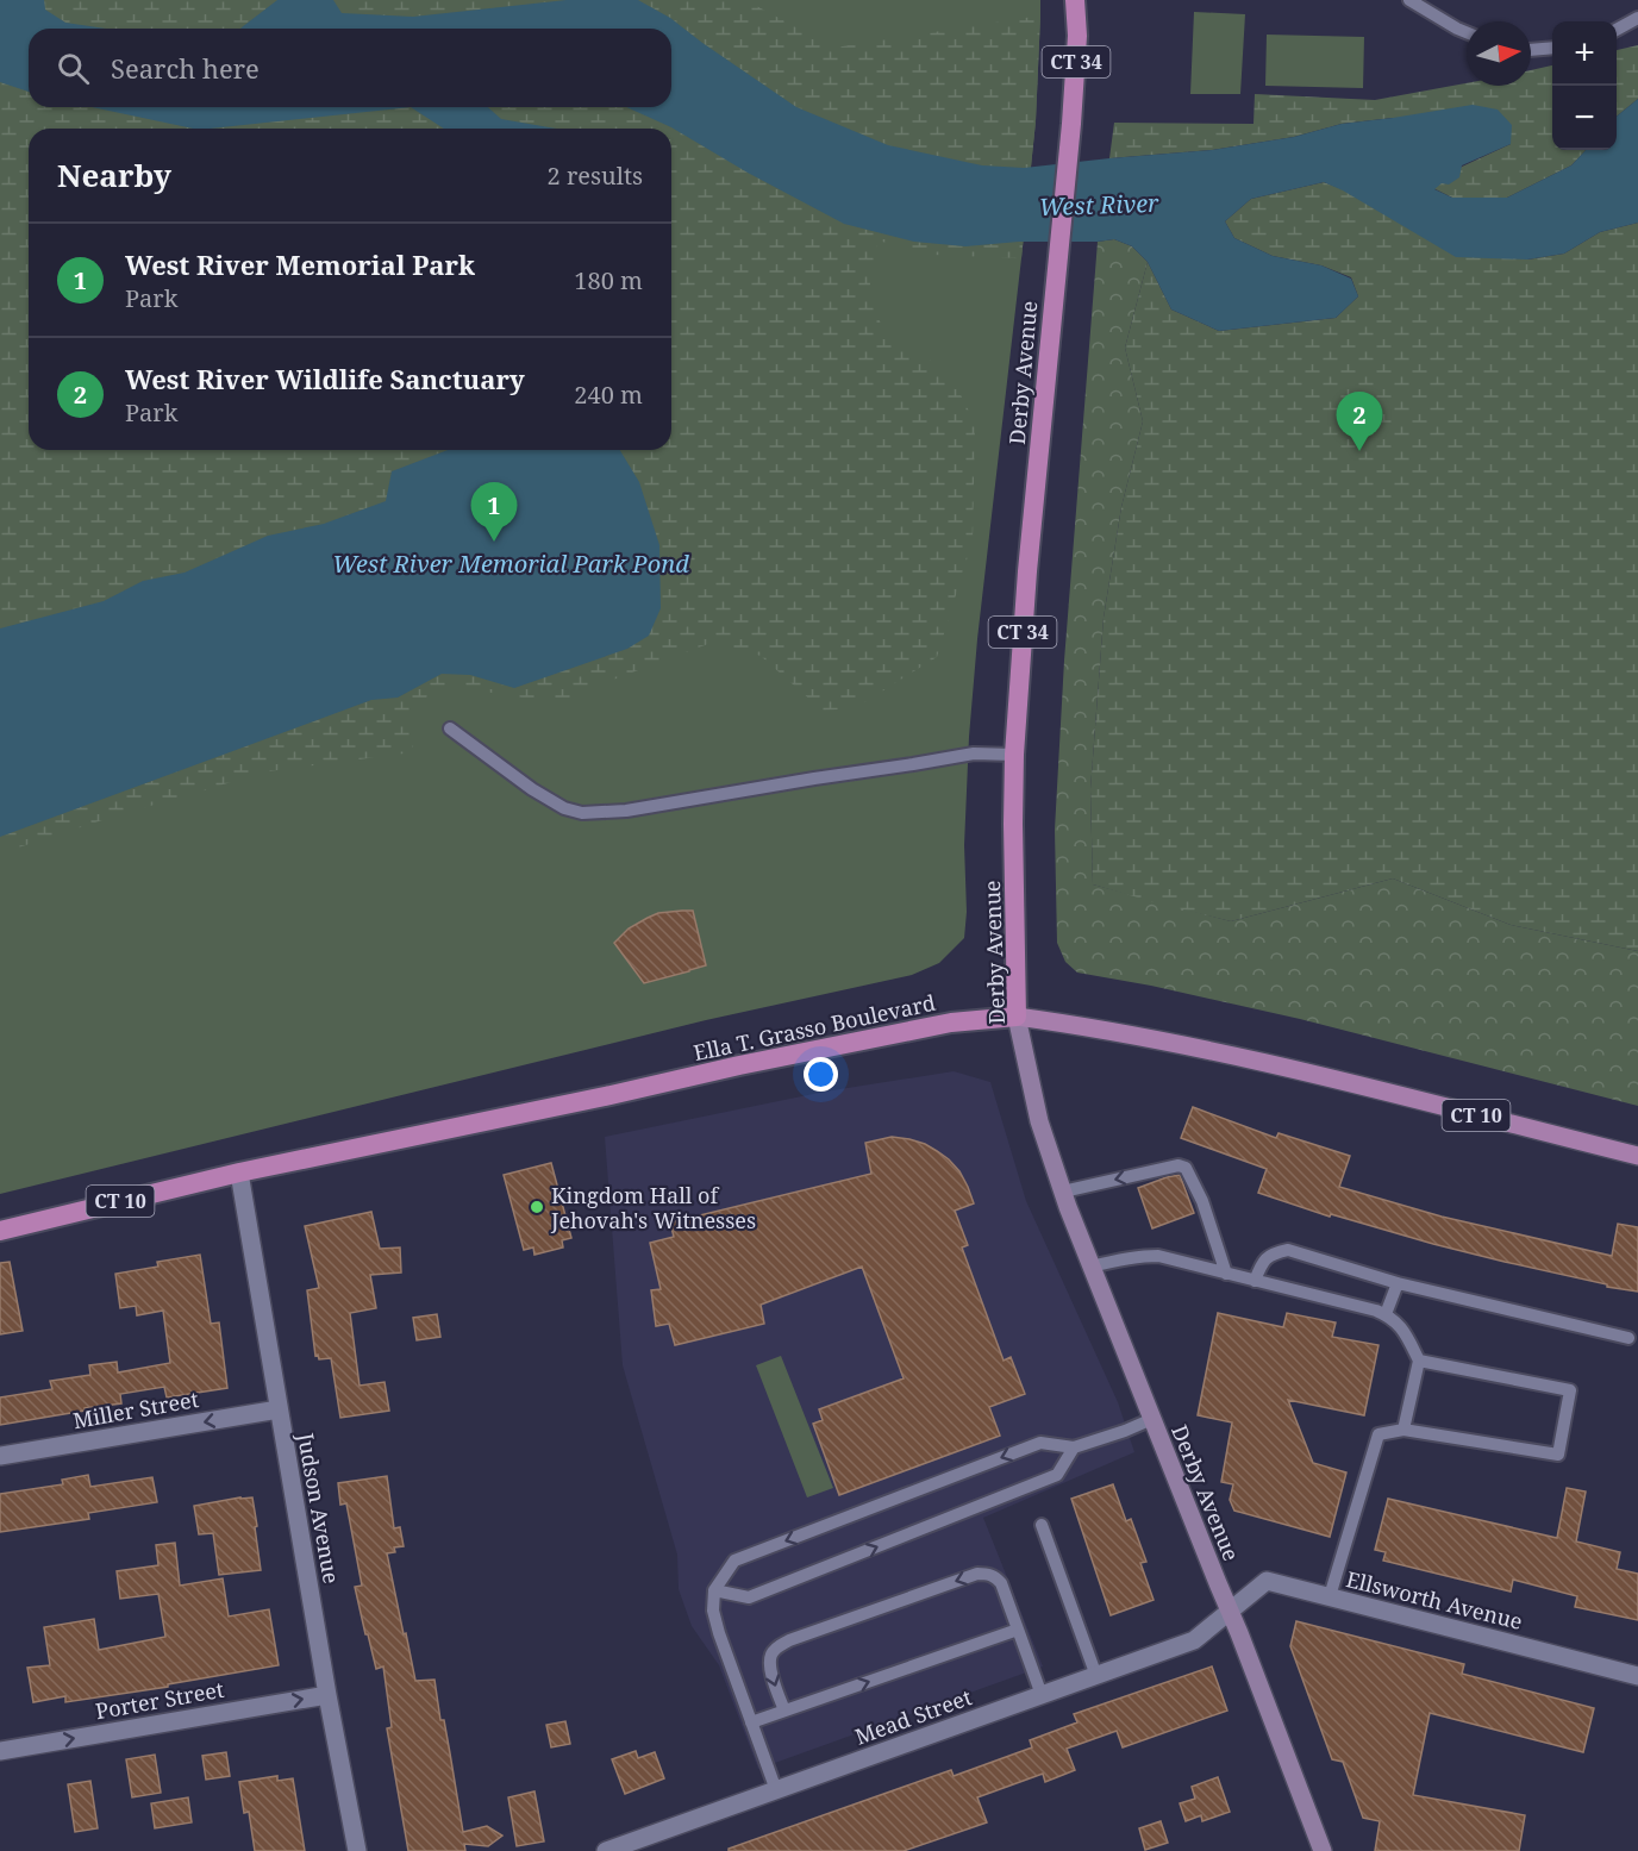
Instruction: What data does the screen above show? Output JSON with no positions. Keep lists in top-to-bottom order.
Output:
{
  "streets": {
    "highway": [
      "CT 34",
      "Derby Avenue",
      "Ella T. Grasso Boulevard",
      "CT 10"
    ],
    "street": [
      "Miller Street",
      "Judson Avenue",
      "Ellsworth Avenue",
      "Porter Street",
      "Mead Street"
    ]
  },
  "crossings": [
    ["Derby Avenue", "Ella T. Grasso Boulevard"],
    ["Derby Avenue", "Ellsworth Avenue"],
    ["Derby Avenue", "Mead Street"],
    ["Ella T. Grasso Boulevard", "Judson Avenue"],
    ["Miller Street", "Judson Avenue"],
    ["Judson Avenue", "Porter Street"],
    ["Ellsworth Avenue", "Mead Street"]
  ],
  "one_way": ["Miller Street", "Porter Street"],
  "water": ["West River", "West River Memorial Park Pond"],
  "places": ["Kingdom Hall of Jehovah's Witnesses"],
  "north": "right",
  "page": {
    "map_buttons": ["+", "−"],
    "search": "Search here",
    "heading": ["Nearby", "2 results"],
    "list": [
      {
        "mark": "1",
        "name": "West River Memorial Park",
        "note": "Park",
        "value": "180 m"
      },
      {
        "mark": "2",
        "name": "West River Wildlife Sanctuary",
        "note": "Park",
        "value": "240 m"
      }
    ],
    "pins": ["2", "1"]
  }
}
